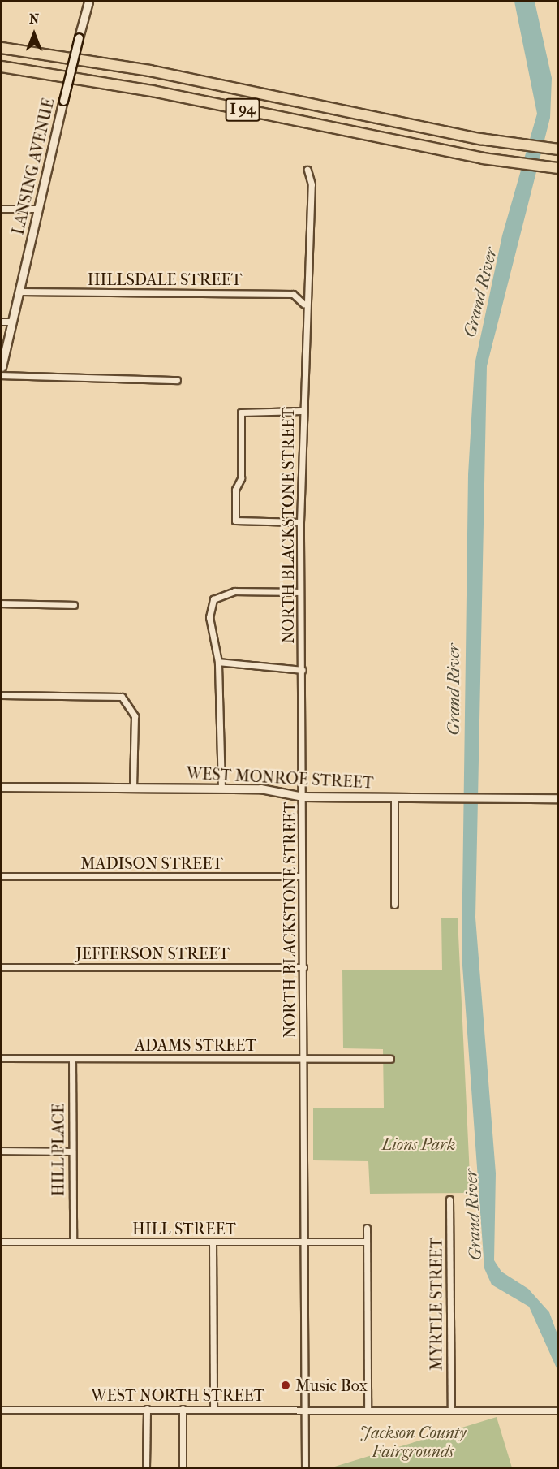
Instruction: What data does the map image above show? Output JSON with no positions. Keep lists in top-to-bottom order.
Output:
{
  "streets": {
    "highway": ["I 94"],
    "street": [
      "LANSING AVENUE",
      "HILLSDALE STREET",
      "NORTH BLACKSTONE STREET",
      "WEST MONROE STREET",
      "MADISON STREET",
      "JEFFERSON STREET",
      "ADAMS STREET",
      "HILL PLACE",
      "HILL STREET",
      "MYRTLE STREET",
      "WEST NORTH STREET"
    ]
  },
  "crossings": [
    ["LANSING AVENUE", "HILLSDALE STREET"],
    ["HILLSDALE STREET", "NORTH BLACKSTONE STREET"],
    ["NORTH BLACKSTONE STREET", "WEST MONROE STREET"],
    ["NORTH BLACKSTONE STREET", "MADISON STREET"],
    ["NORTH BLACKSTONE STREET", "JEFFERSON STREET"],
    ["NORTH BLACKSTONE STREET", "ADAMS STREET"],
    ["NORTH BLACKSTONE STREET", "HILL STREET"],
    ["NORTH BLACKSTONE STREET", "WEST NORTH STREET"],
    ["ADAMS STREET", "HILL PLACE"],
    ["HILL PLACE", "HILL STREET"],
    ["MYRTLE STREET", "WEST NORTH STREET"]
  ],
  "water": ["Grand River"],
  "parks": ["Lions Park", "Jackson County Fairgrounds"],
  "places": ["Music Box"],
  "north": "top"
}
